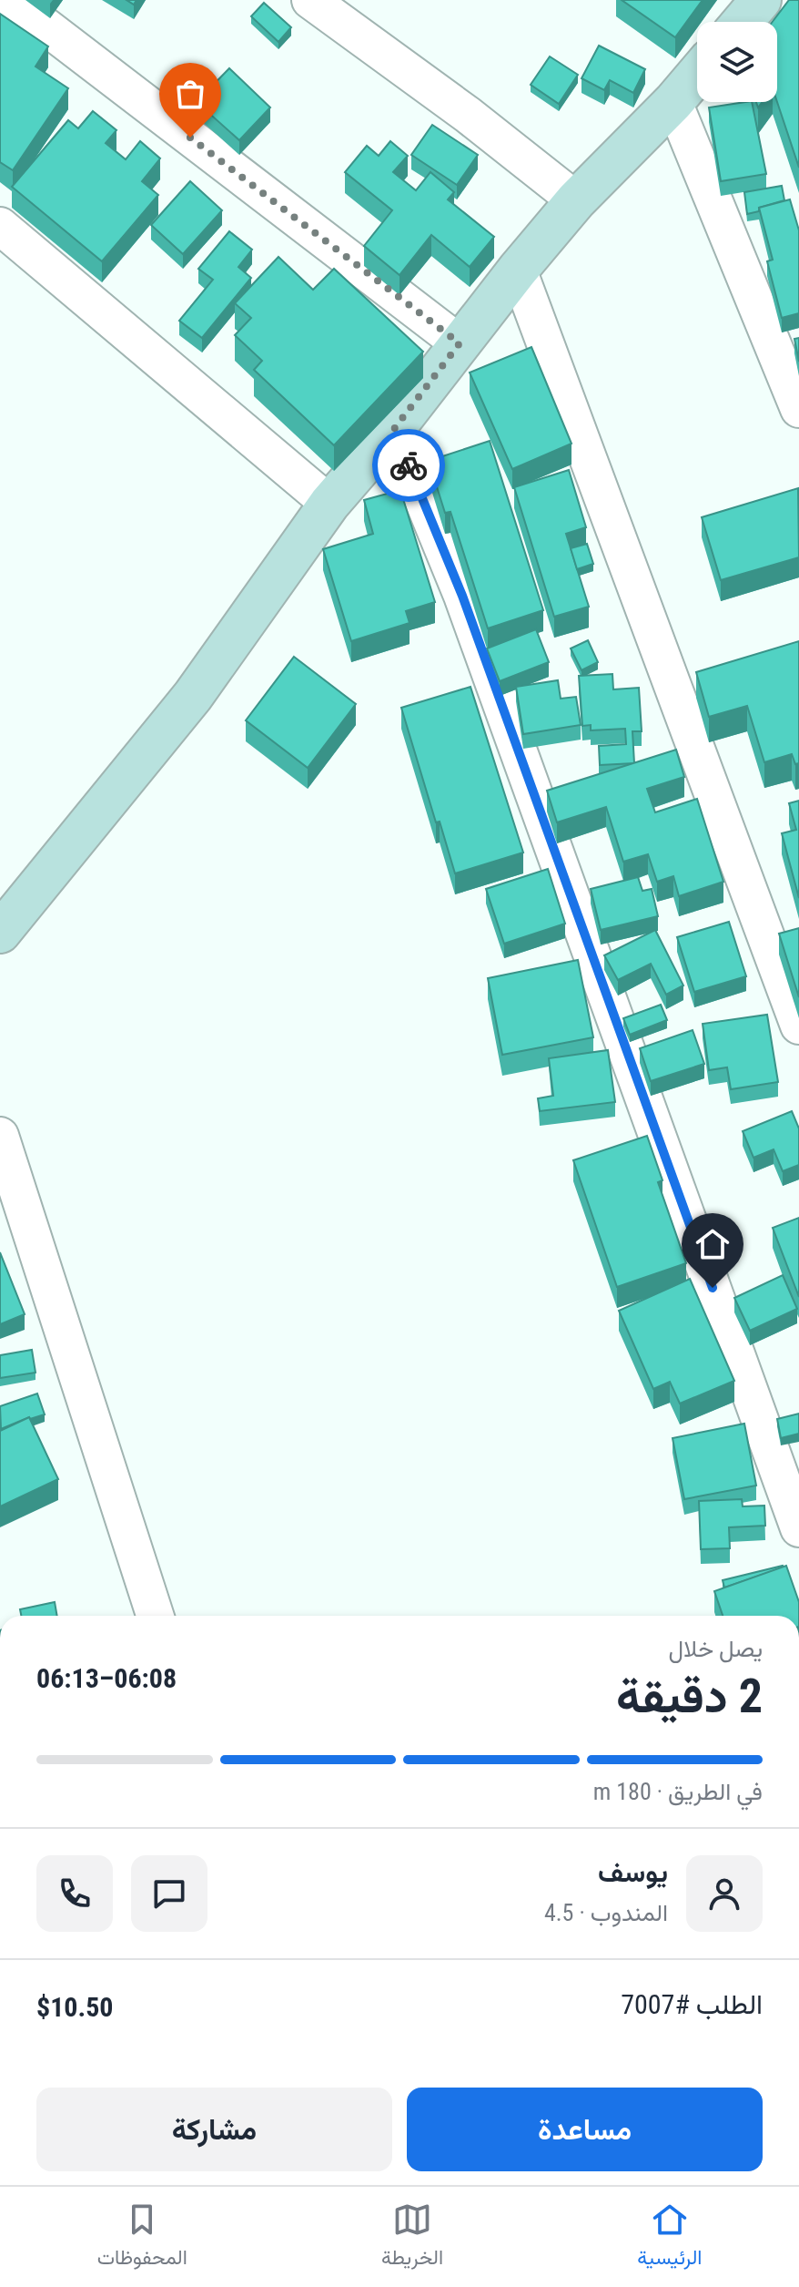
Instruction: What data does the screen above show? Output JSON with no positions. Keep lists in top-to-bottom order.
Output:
{
  "page": {
    "heading": ["2 دقيقة", "يصل خلال", "06:08–06:13"],
    "panel": [
      "يوسف",
      "المندوب · 4.5",
      "الطلب #7007",
      "$10.50"
    ],
    "bar": "في الطريق · 180 m",
    "buttons": ["مساعدة", "مشاركة"],
    "tabs": ["الرئيسية", "الخريطة", "المحفوظات"]
  }
}
